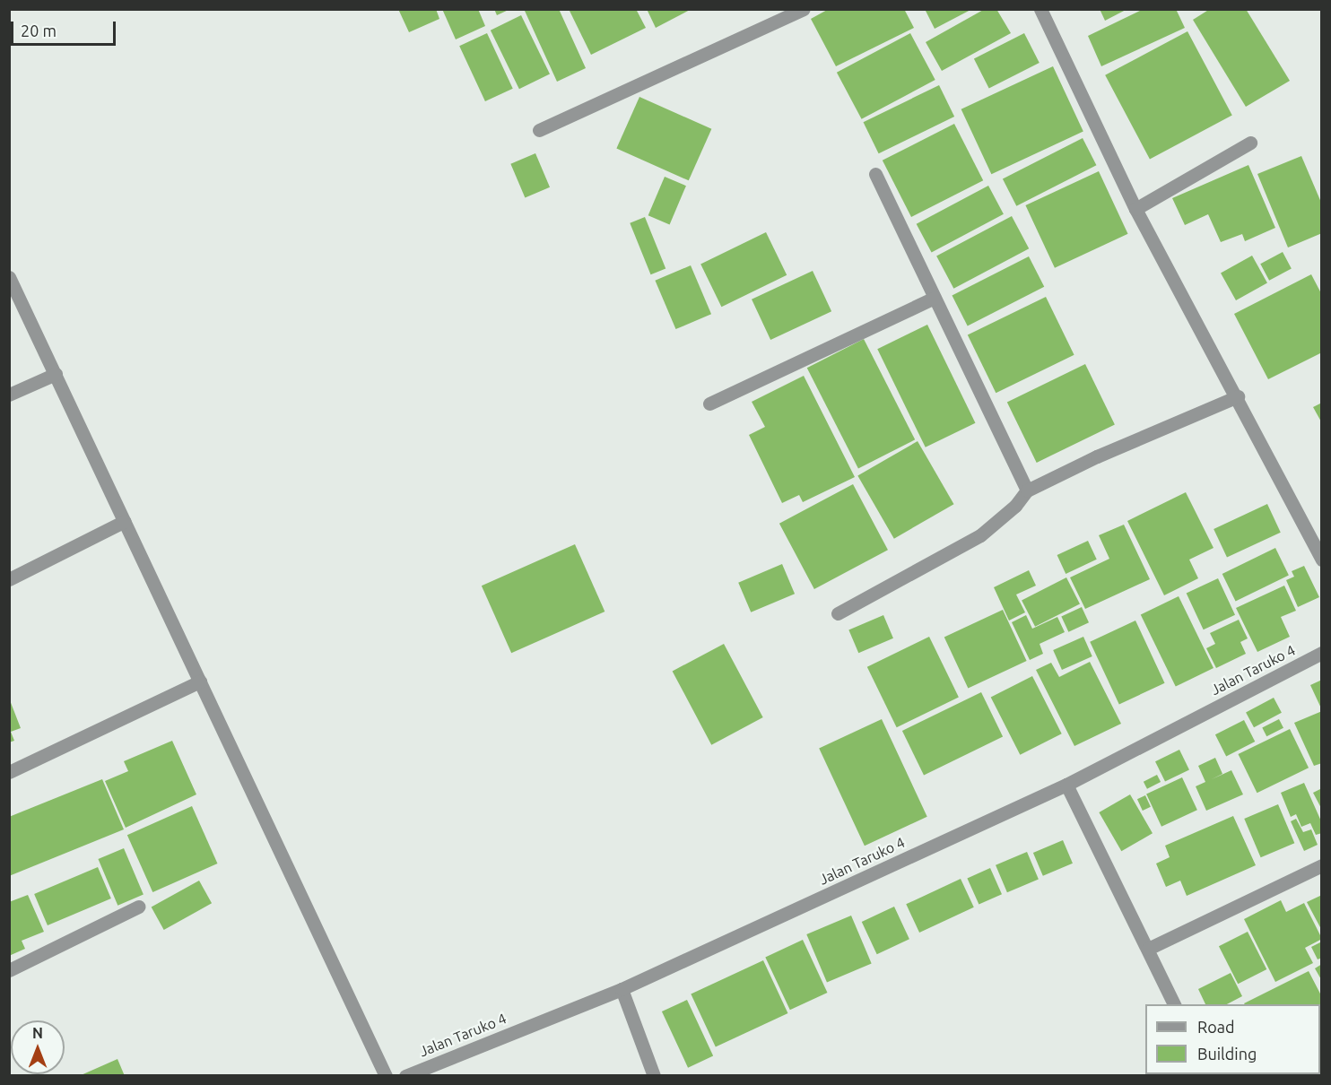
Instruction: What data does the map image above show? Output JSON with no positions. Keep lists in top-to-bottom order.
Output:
{
  "streets": {
    "street": ["Jalan Taruko 4"]
  },
  "legend": ["Road", "Building"],
  "scale_bar": "20 m",
  "north": "top"
}
